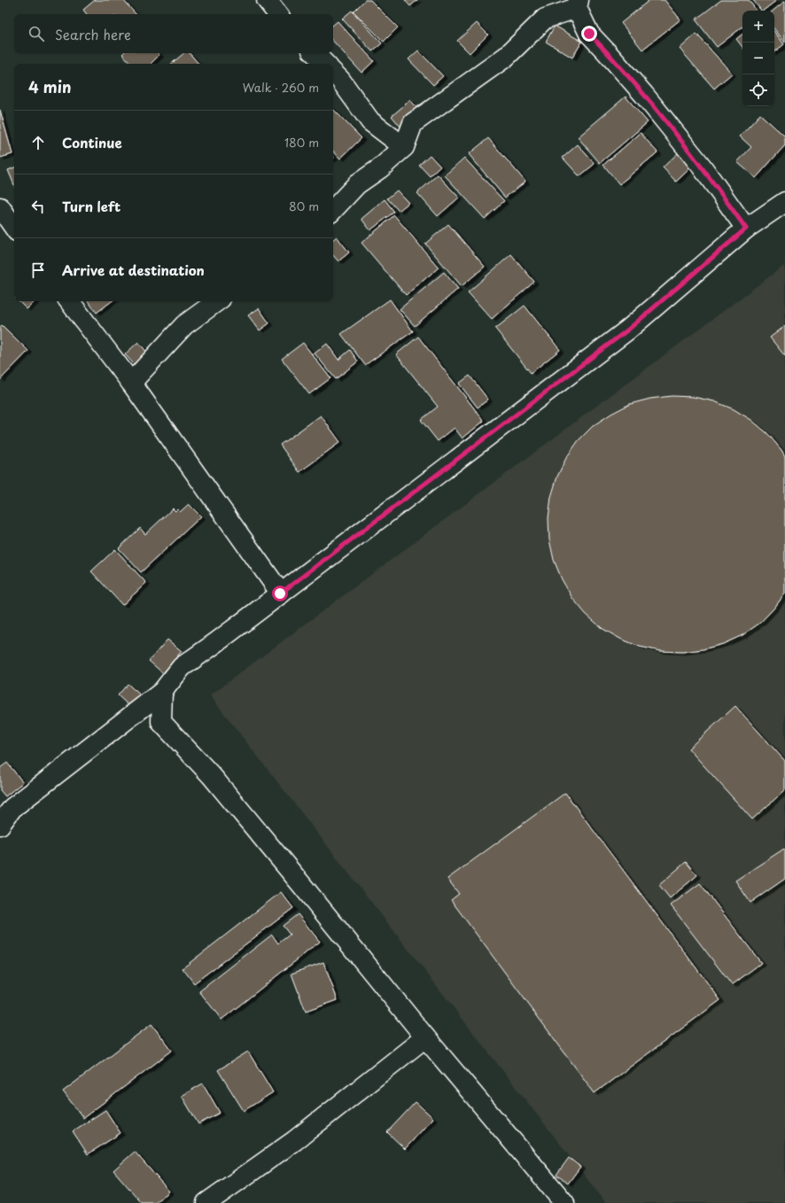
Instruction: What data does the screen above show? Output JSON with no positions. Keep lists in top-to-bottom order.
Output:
{
  "page": {
    "map_buttons": ["+", "−"],
    "search": "Search here",
    "heading": ["4 min", "Walk · 260 m"],
    "list": [
      ["Continue", "180 m"],
      ["Turn left", "80 m"],
      "Arrive at destination"
    ]
  }
}
